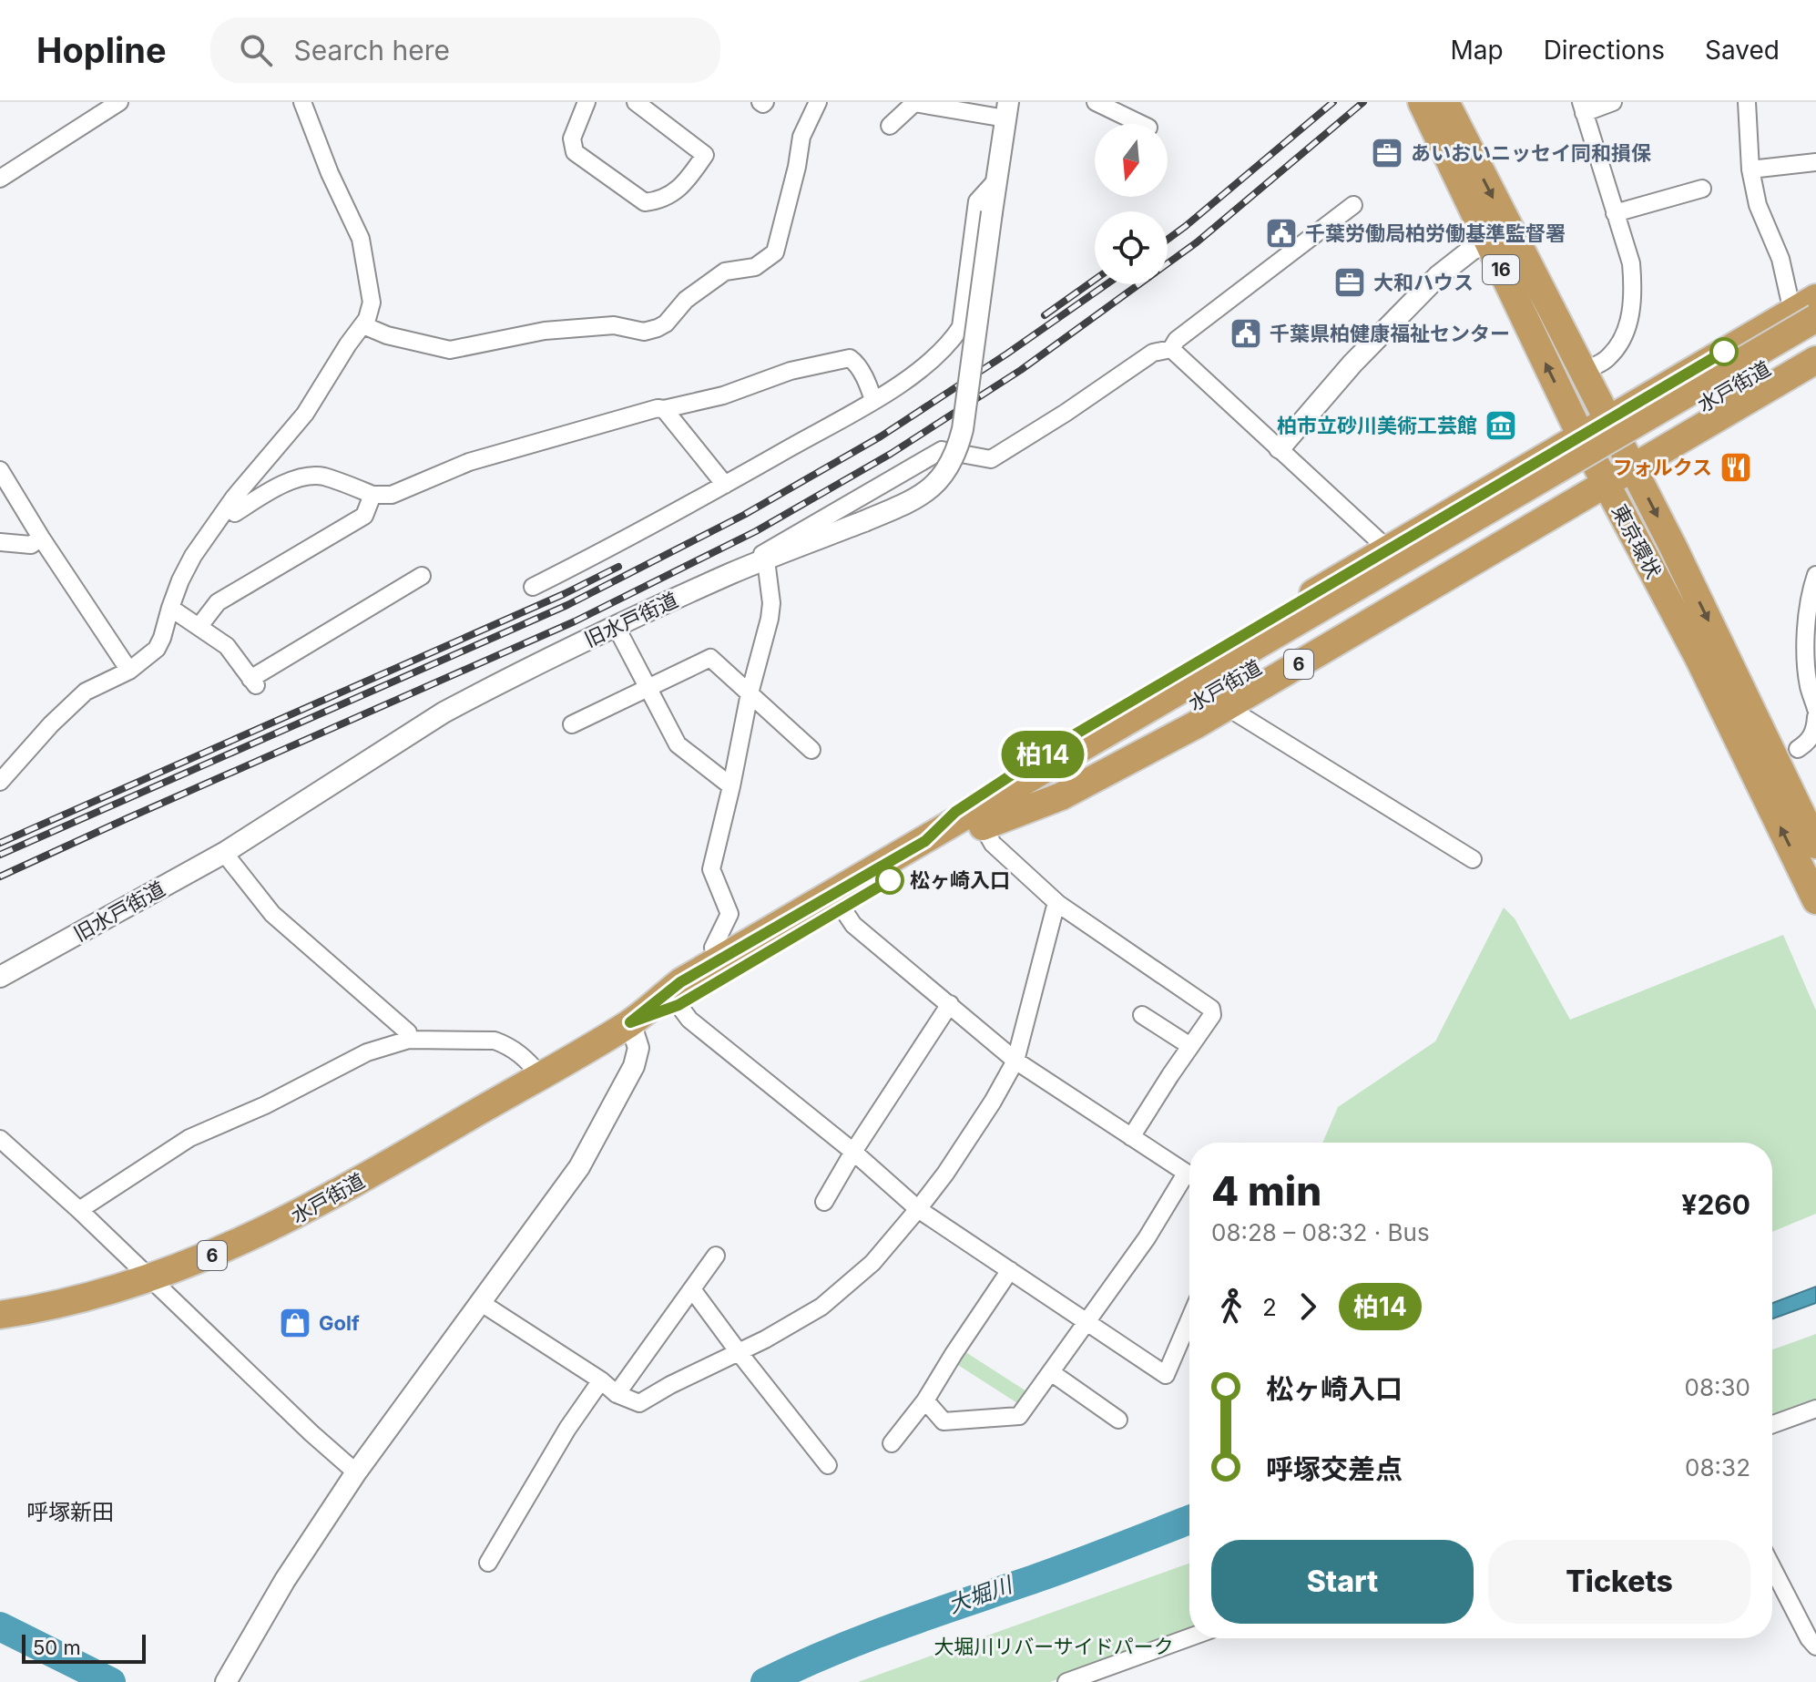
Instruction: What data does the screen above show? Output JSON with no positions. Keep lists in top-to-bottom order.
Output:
{
  "streets": {
    "highway": [
      "16",
      "水戸街道",
      "東京環状",
      "6"
    ],
    "street": ["旧水戸街道"]
  },
  "crossings": [
    ["水戸街道", "6"],
    ["東京環状", "6"]
  ],
  "districts": ["呼塚新田"],
  "water": ["大堀川"],
  "parks": ["大堀川リバーサイドパーク"],
  "places": {
    "office": ["あいおいニッセイ同和損保", "大和ハウス"],
    "public building": ["千葉労働局柏労働基準監督署", "千葉県柏健康福祉センター"],
    "museum": ["柏市立砂川美術工芸館"],
    "restaurant": ["フォルクス"],
    "other": ["松ヶ崎入口"],
    "shop": ["Golf"]
  },
  "lines": ["bus line 柏14"],
  "scale_bar": "50 m",
  "north": "bottom",
  "page": {
    "header": "Hopline",
    "search": "Search here",
    "nav": ["Map", "Directions", "Saved"],
    "on_map": "柏14",
    "heading": ["4 min", "08:28 – 08:32 · Bus", "¥260"],
    "legs": ["2", "柏14"],
    "list": [
      {
        "name": "松ヶ崎入口",
        "value": "08:30"
      },
      {
        "name": "呼塚交差点",
        "value": "08:32"
      }
    ],
    "buttons": ["Start", "Tickets"],
    "scale": "50 m"
  }
}
